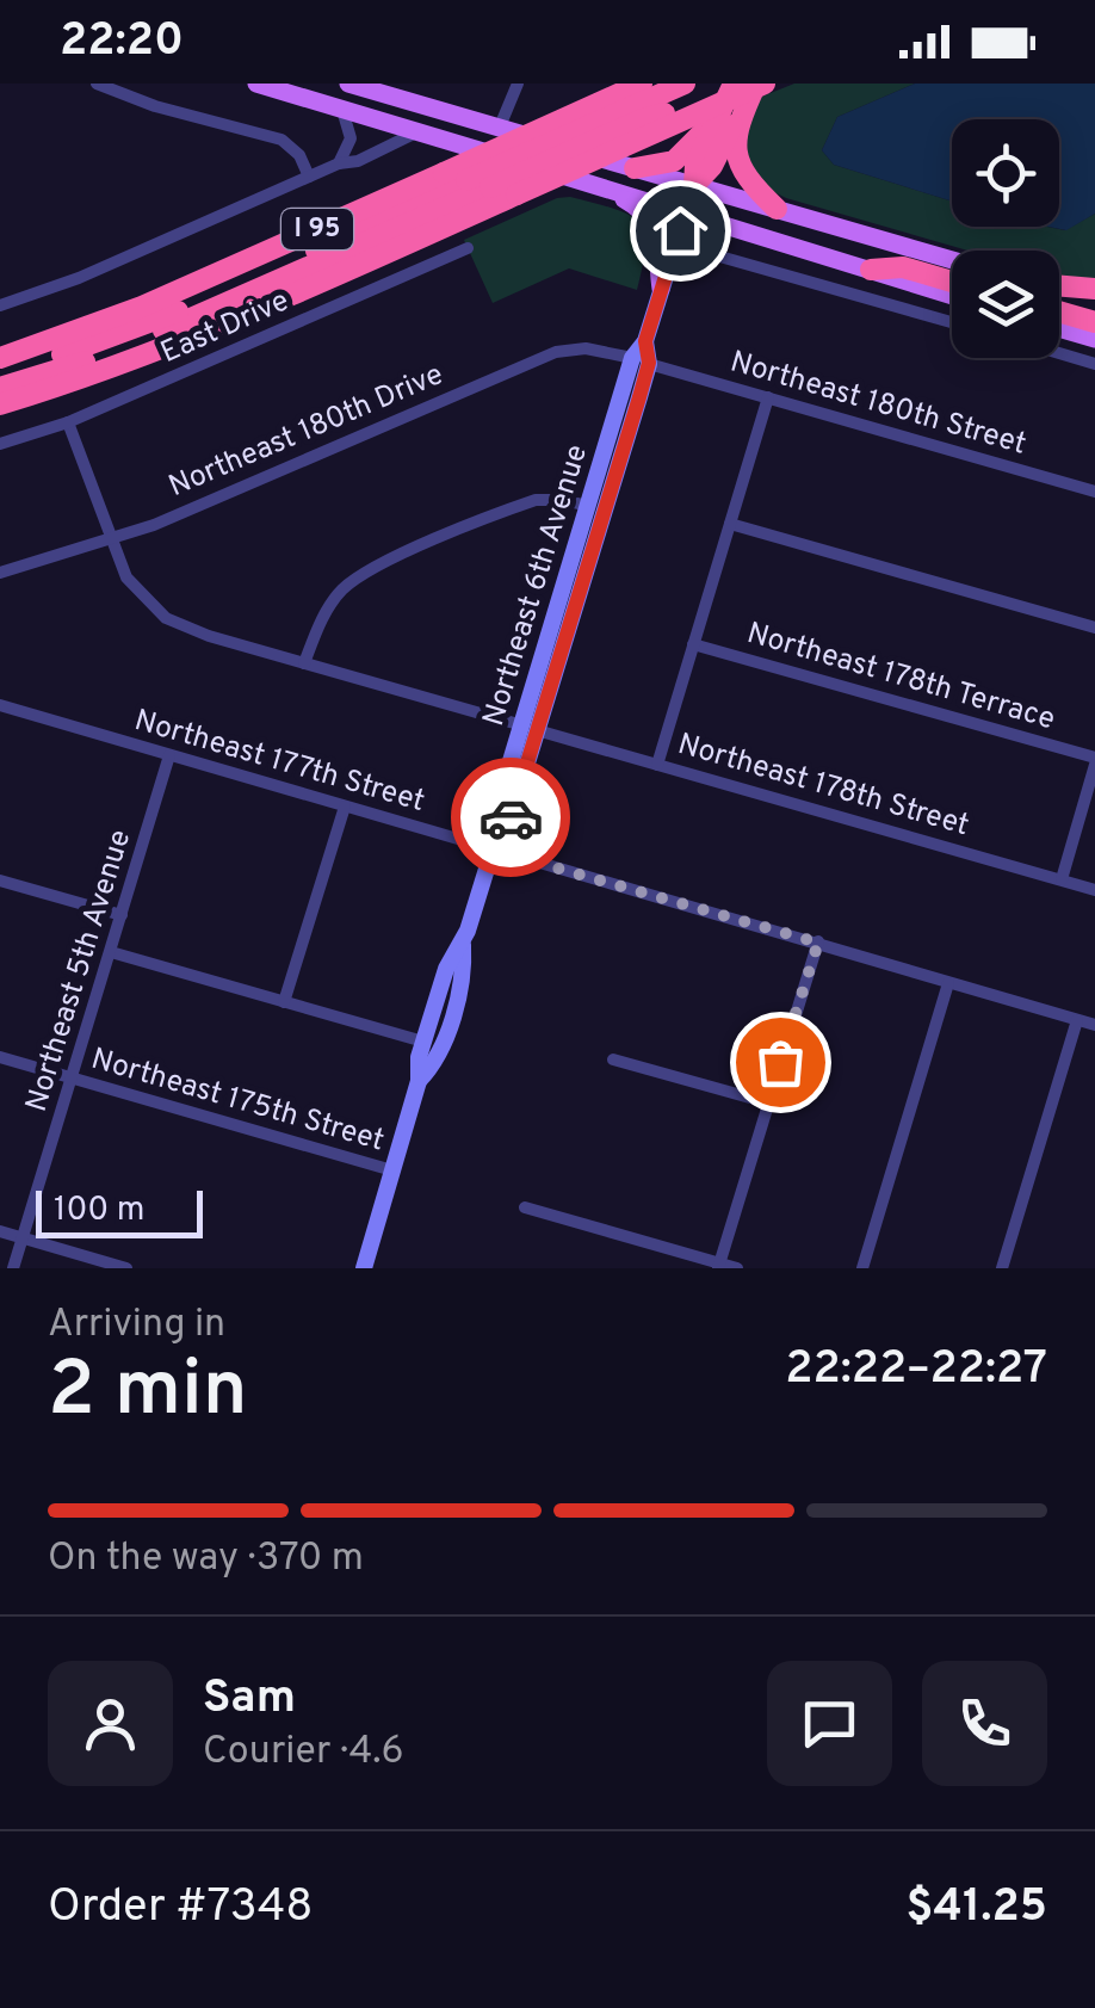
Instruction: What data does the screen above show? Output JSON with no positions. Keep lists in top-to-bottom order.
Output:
{
  "streets": {
    "highway": ["I 95"],
    "main road": ["Northeast 6th Avenue"],
    "street": [
      "East Drive",
      "Northeast 180th Street",
      "Northeast 180th Drive",
      "Northeast 178th Terrace",
      "Northeast 177th Street",
      "Northeast 178th Street",
      "Northeast 5th Avenue",
      "Northeast 175th Street"
    ]
  },
  "crossings": [
    ["East Drive", "Northeast 178th Street"],
    ["Northeast 180th Street", "Northeast 180th Drive"],
    ["Northeast 180th Street", "Northeast 6th Avenue"],
    ["Northeast 180th Drive", "Northeast 6th Avenue"],
    ["Northeast 180th Drive", "Northeast 178th Street"],
    ["Northeast 6th Avenue", "Northeast 177th Street"],
    ["Northeast 6th Avenue", "Northeast 178th Street"],
    ["Northeast 6th Avenue", "Northeast 175th Street"],
    ["Northeast 177th Street", "Northeast 5th Avenue"],
    ["Northeast 5th Avenue", "Northeast 175th Street"]
  ],
  "scale_bar": "100 m",
  "page": {
    "status": "22:20",
    "scale": "100 m",
    "heading": ["2 min", "Arriving in", "22:22–22:27"],
    "panel": [
      "Sam",
      "Courier · 4.6",
      "Order #7348",
      "$41.25"
    ],
    "bar": "On the way · 370 m"
  }
}
